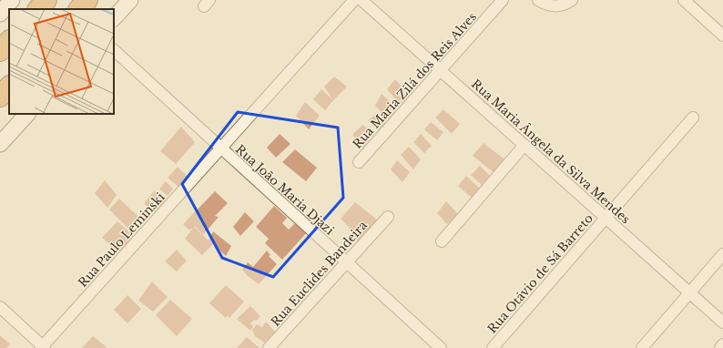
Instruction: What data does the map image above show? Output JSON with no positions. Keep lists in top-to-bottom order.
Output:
{
  "streets": {
    "street": [
      "Rua Maria Zilá dos Reis Alves",
      "Rua Maria Ângela da Silva Mendes",
      "Rua João Maria Djazi",
      "Rua Paulo Leminski",
      "Rua Euclides Bandeira",
      "Rua Otávio de Sá Barreto"
    ]
  },
  "crossings": [
    ["Rua Maria Zilá dos Reis Alves", "Rua Maria Ângela da Silva Mendes"],
    ["Rua Maria Ângela da Silva Mendes", "Rua Otávio de Sá Barreto"],
    ["Rua João Maria Djazi", "Rua Paulo Leminski"],
    ["Rua João Maria Djazi", "Rua Euclides Bandeira"]
  ]
}
